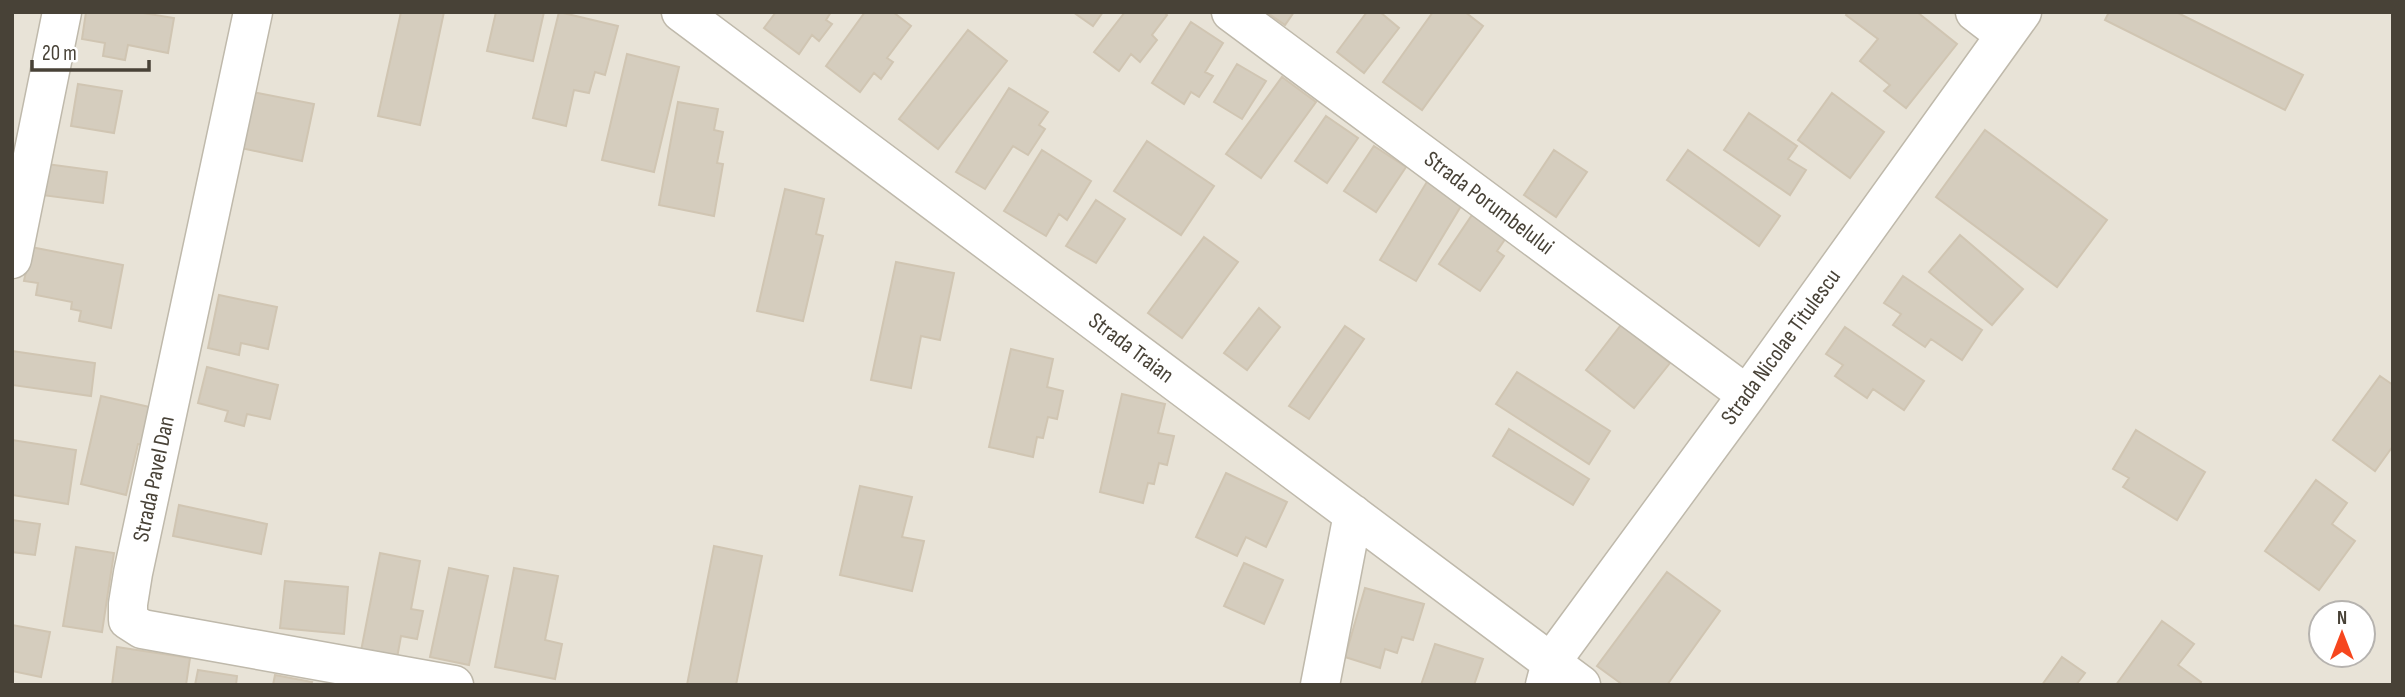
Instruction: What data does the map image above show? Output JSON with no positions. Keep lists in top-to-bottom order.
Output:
{
  "streets": {
    "street": [
      "Strada Porumbelului",
      "Strada Nicolae Titulescu",
      "Strada Traian",
      "Strada Pavel Dan"
    ]
  },
  "crossings": [
    ["Strada Porumbelului", "Strada Nicolae Titulescu"],
    ["Strada Nicolae Titulescu", "Strada Traian"]
  ],
  "scale_bar": "20 m",
  "north": "top"
}
